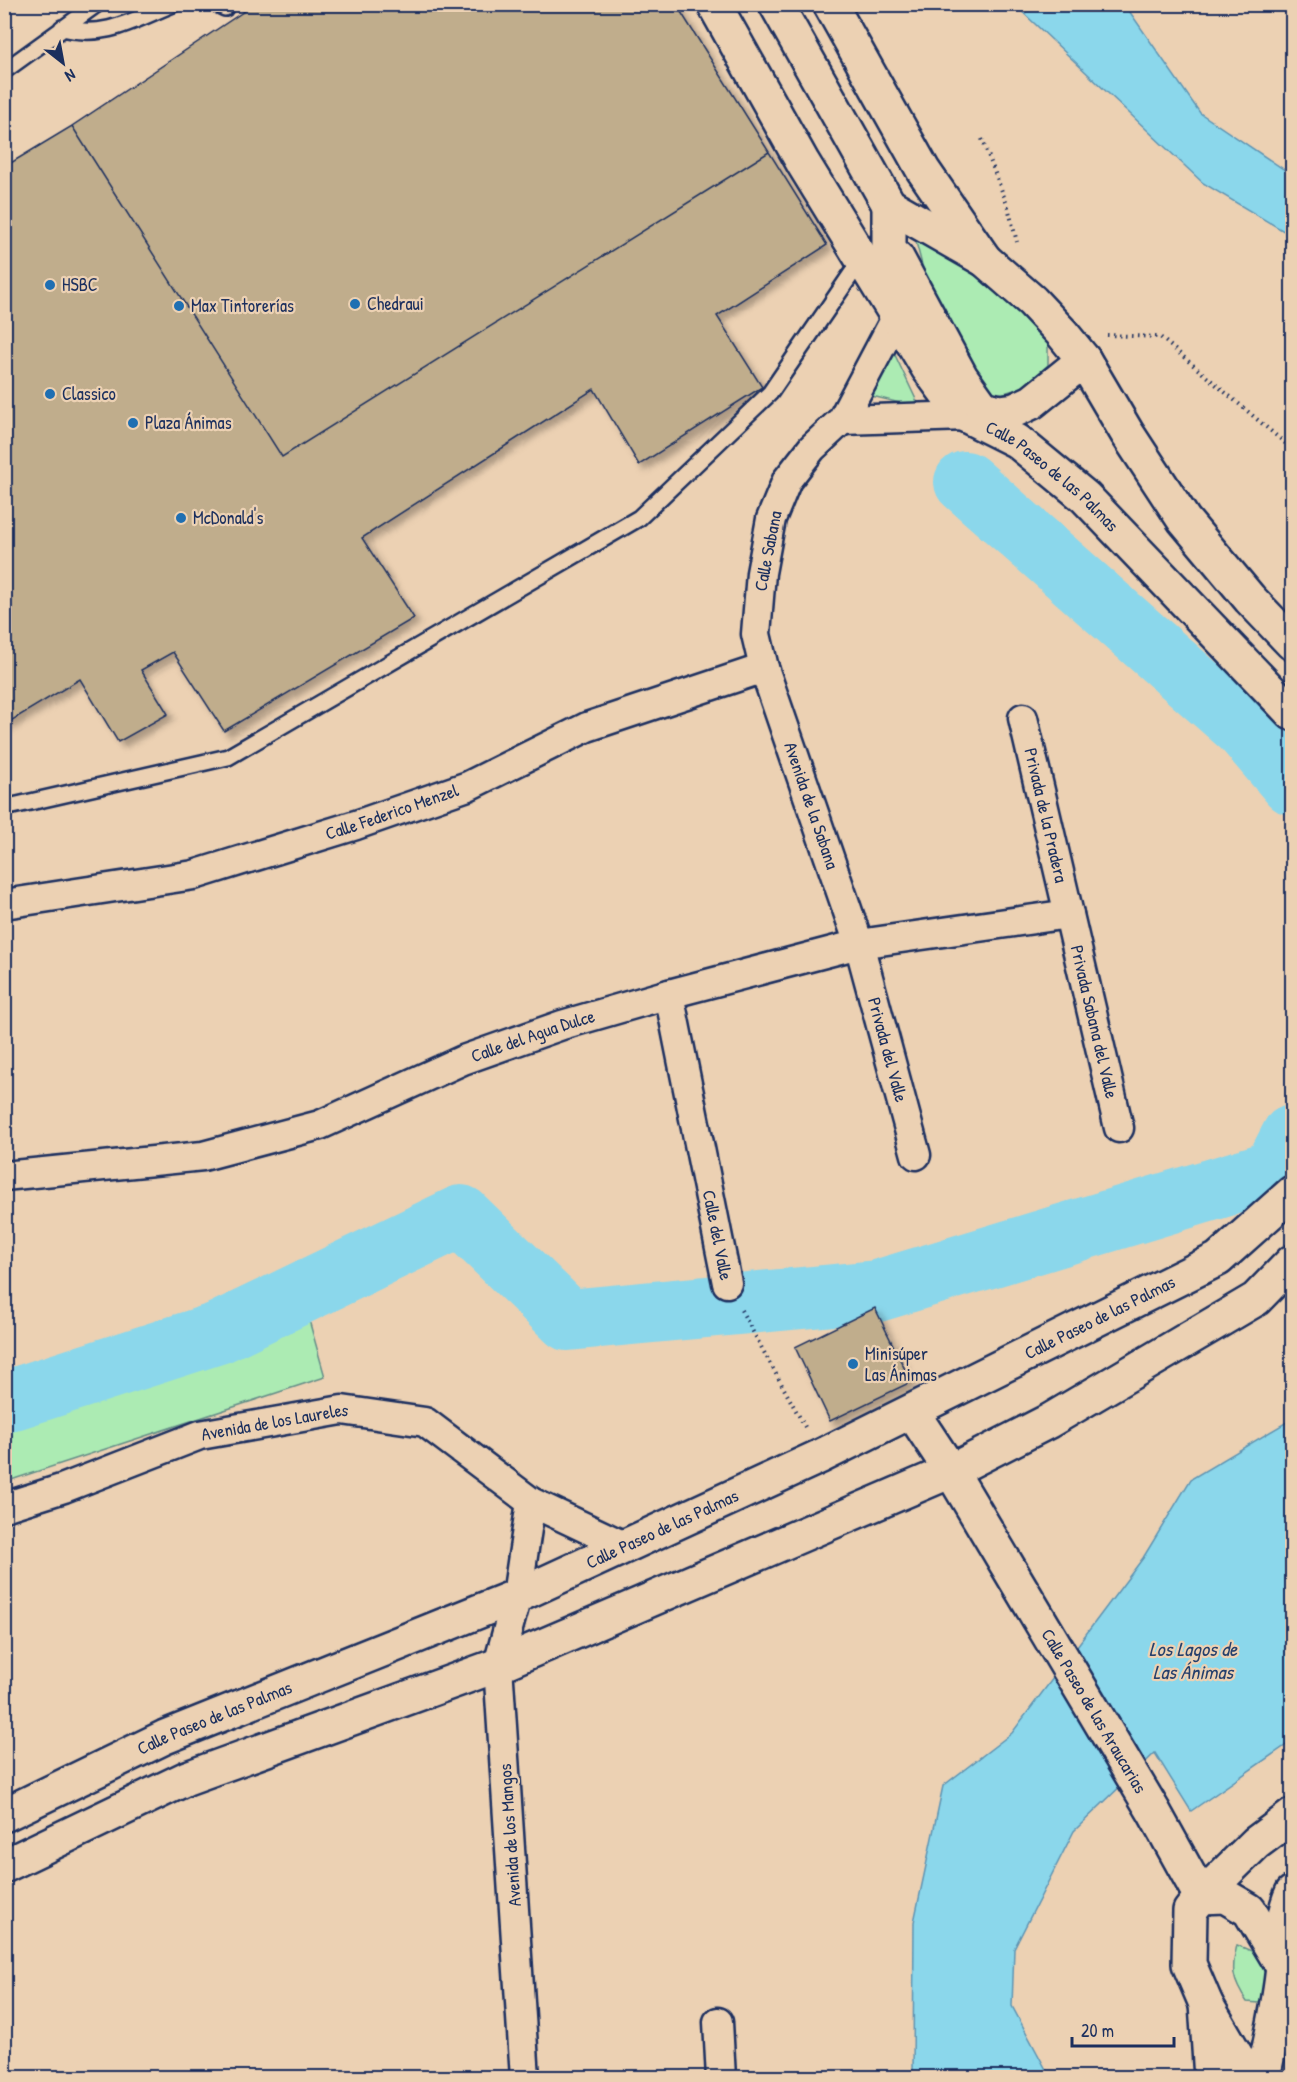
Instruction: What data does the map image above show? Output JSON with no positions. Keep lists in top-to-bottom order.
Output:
{
  "streets": {
    "main road": ["Calle Paseo de las Palmas", "Calle Paseo de las Araucarias"],
    "street": [
      "Calle Sabana",
      "Avenida de la Sabana",
      "Calle Federico Menzel",
      "Privada de la Pradera",
      "Privada Sabana del Valle",
      "Calle del Agua Dulce",
      "Privada del Valle",
      "Calle del Valle",
      "Avenida de los Laureles",
      "Avenida de los Mangos"
    ]
  },
  "crossings": [
    ["Calle Paseo de las Palmas", "Calle Sabana"],
    ["Calle Paseo de las Palmas", "Calle del Valle"],
    ["Calle Paseo de las Palmas", "Avenida de los Laureles"],
    ["Calle Paseo de las Palmas", "Calle Paseo de las Araucarias"],
    ["Calle Paseo de las Palmas", "Avenida de los Mangos"],
    ["Calle Sabana", "Avenida de la Sabana"],
    ["Calle Sabana", "Calle Federico Menzel"],
    ["Avenida de la Sabana", "Calle Federico Menzel"],
    ["Avenida de la Sabana", "Calle del Agua Dulce"],
    ["Avenida de la Sabana", "Privada del Valle"],
    ["Privada de la Pradera", "Privada Sabana del Valle"],
    ["Privada de la Pradera", "Calle del Agua Dulce"],
    ["Privada Sabana del Valle", "Calle del Agua Dulce"],
    ["Calle del Agua Dulce", "Privada del Valle"],
    ["Calle del Agua Dulce", "Calle del Valle"]
  ],
  "water": ["Los Lagos de Las Ánimas"],
  "places": [
    "HSBC",
    "Chedraui",
    "Max Tintorerías",
    "Classico",
    "Plaza Ánimas",
    "McDonald's",
    "Minisúper Las Ánimas"
  ],
  "scale_bar": "20 m",
  "north": "bottom right"
}
